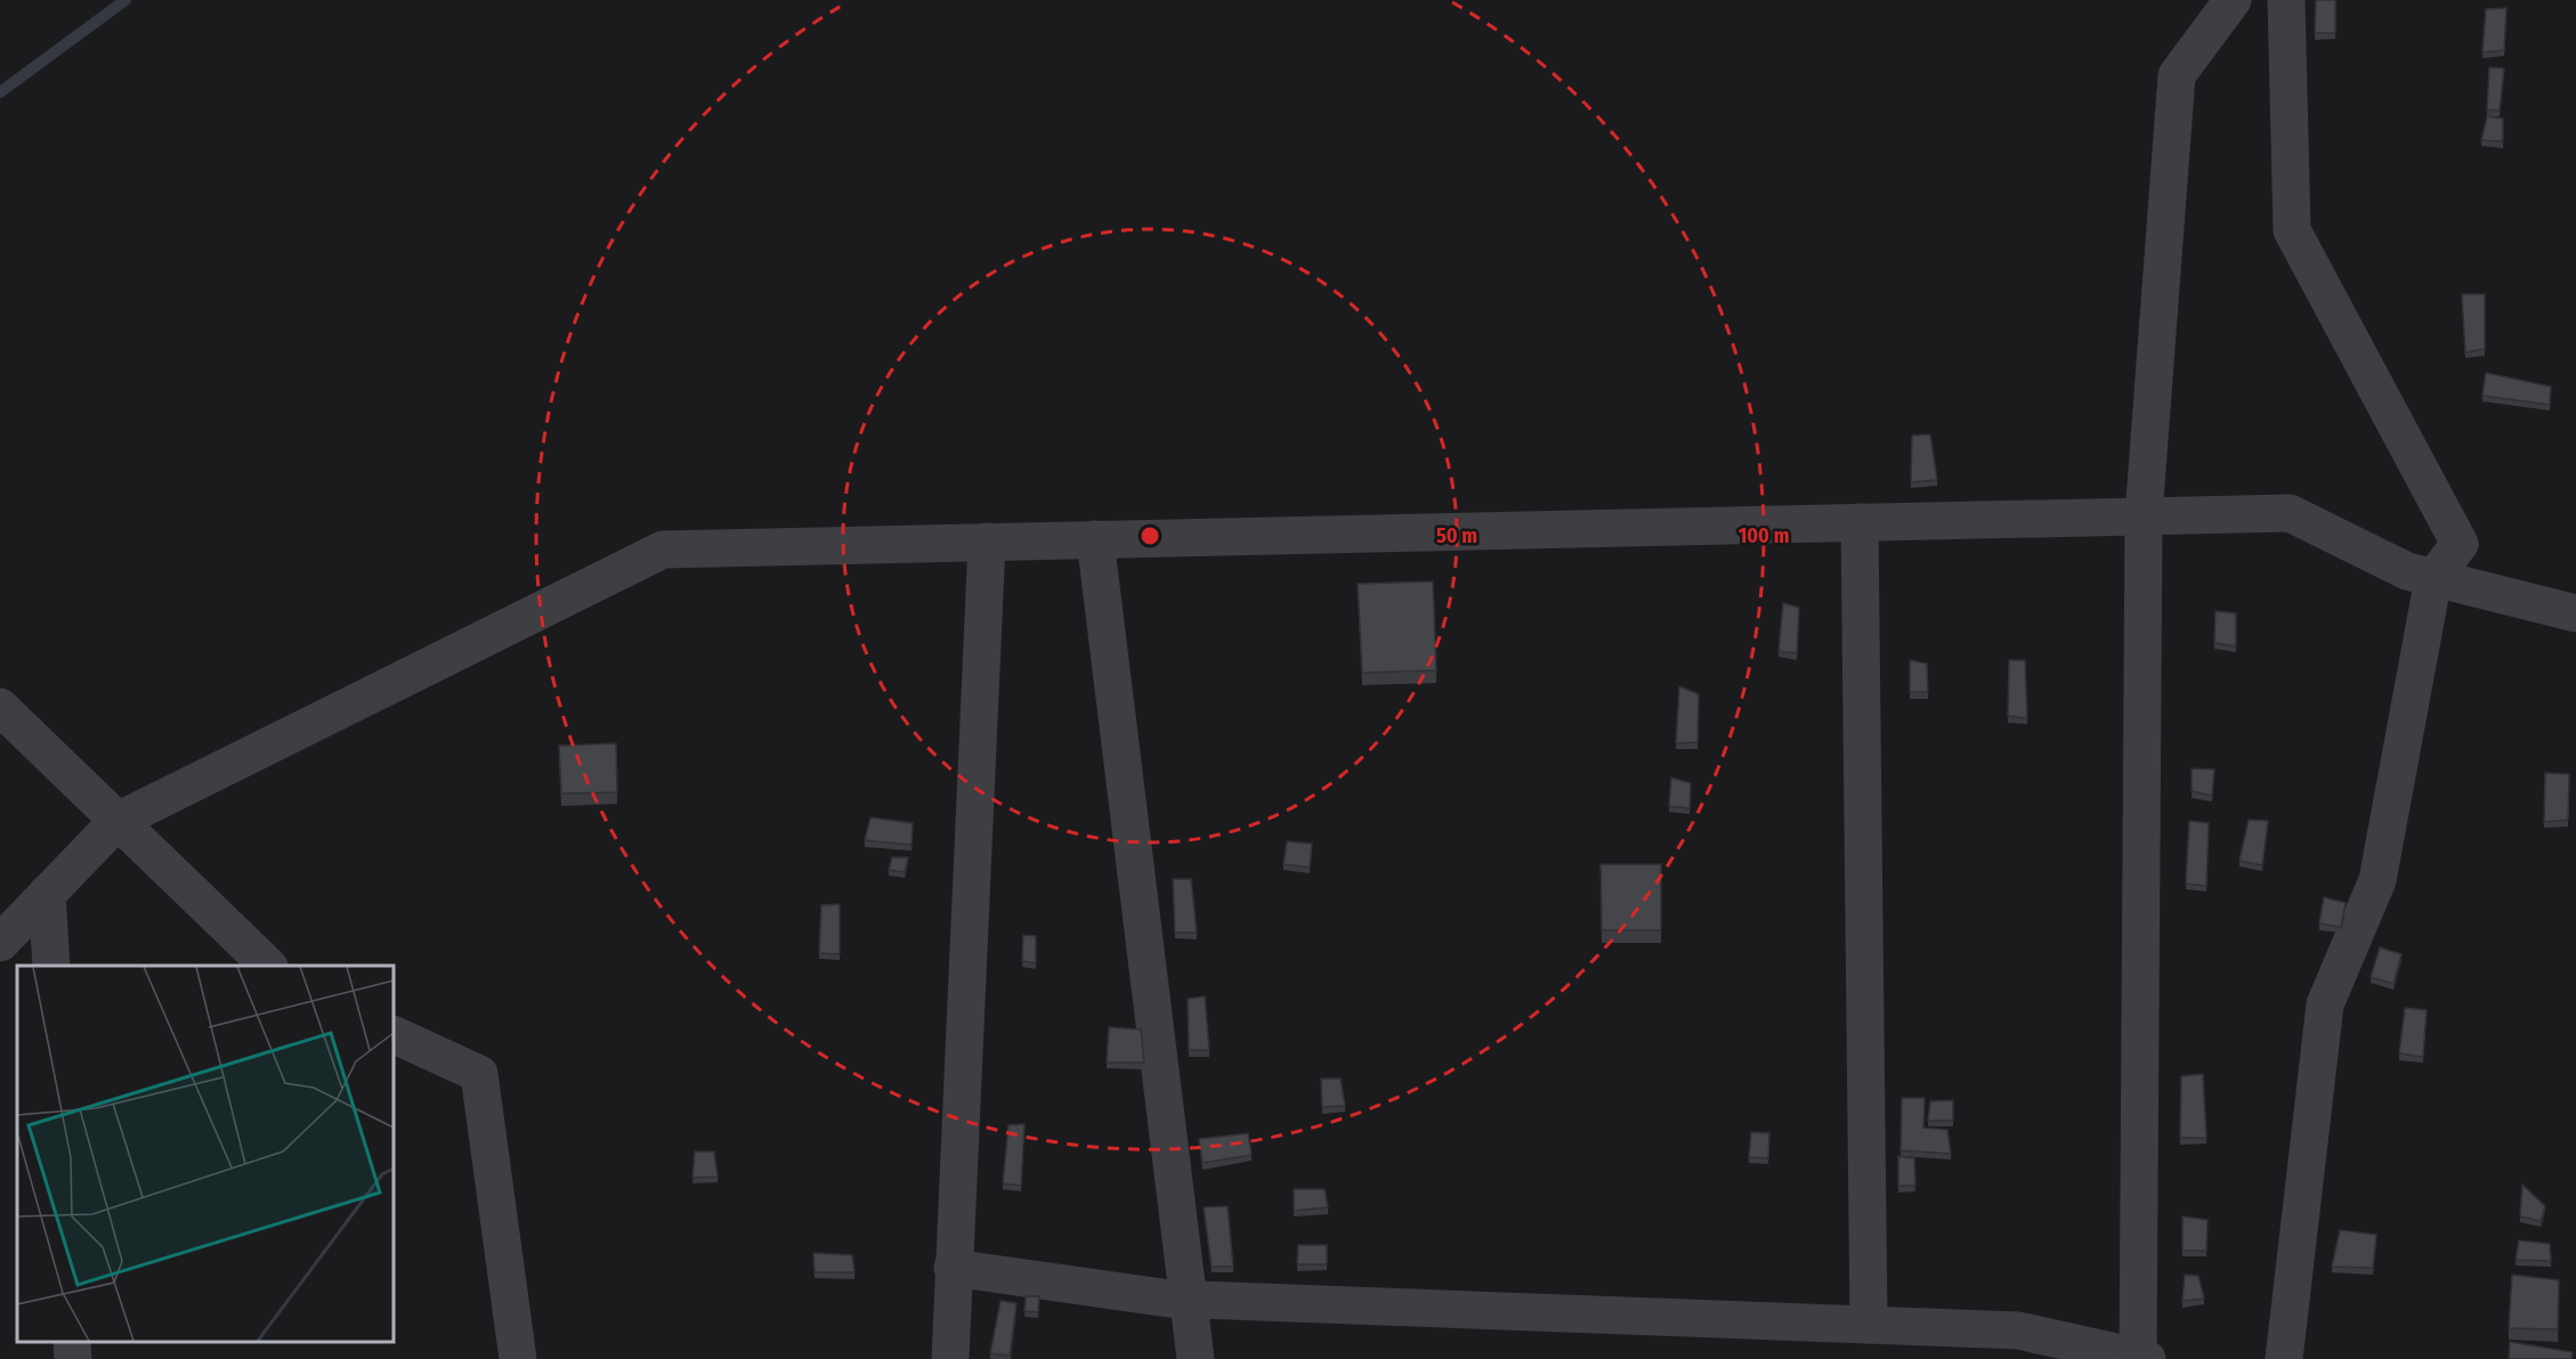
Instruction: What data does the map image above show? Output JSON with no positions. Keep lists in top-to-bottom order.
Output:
{
  "rings": ["50 m", "100 m"]
}
